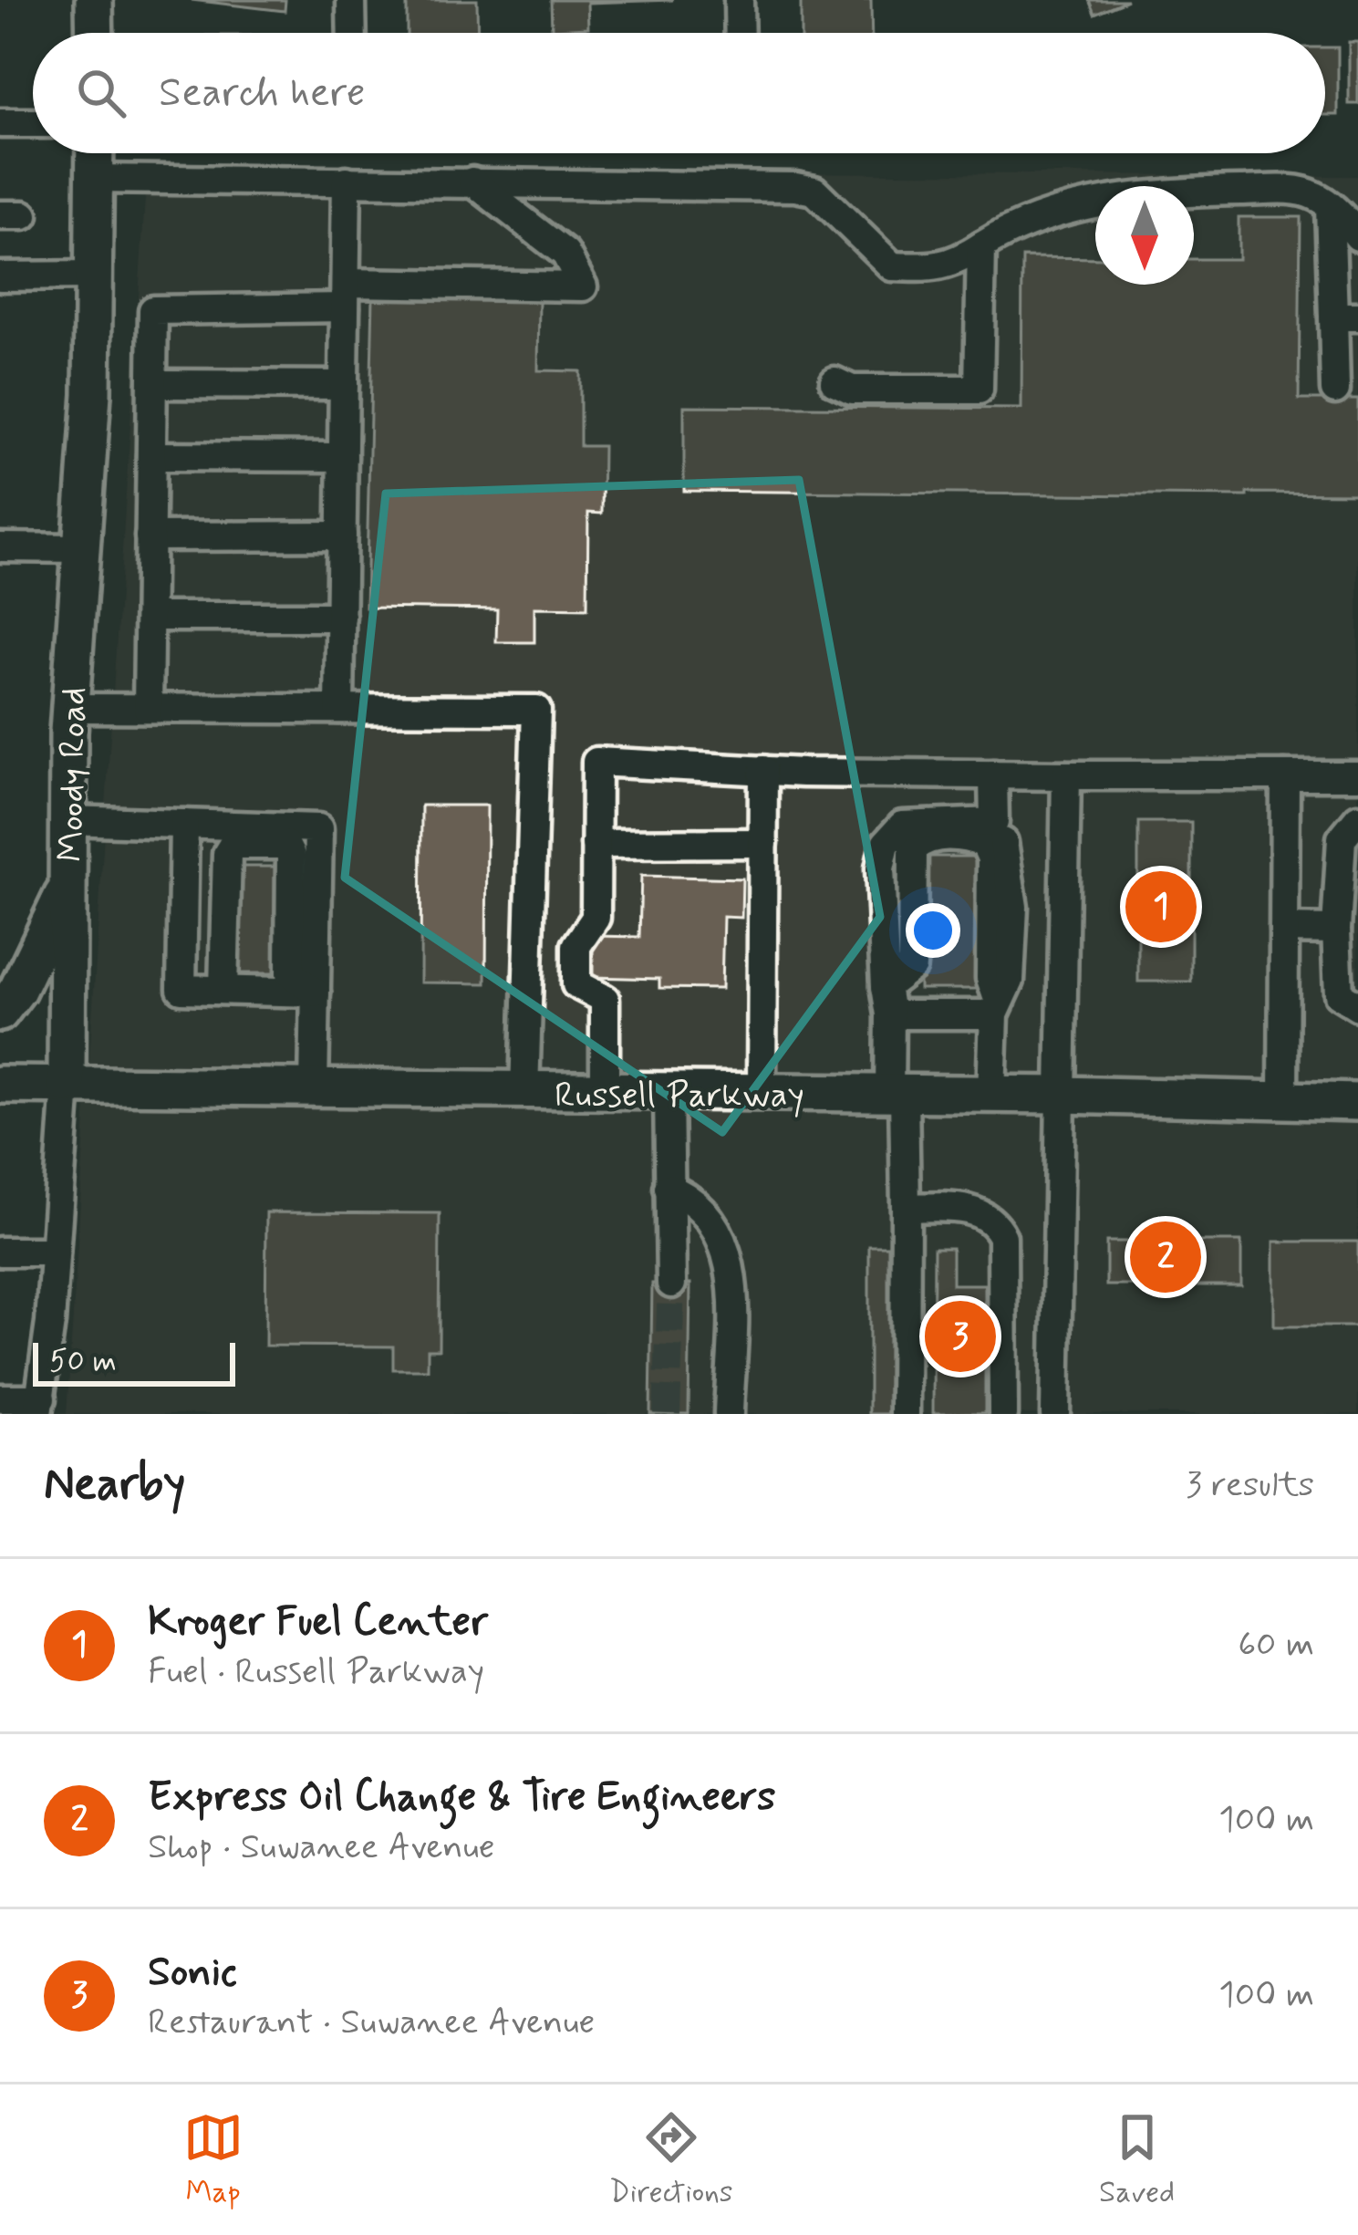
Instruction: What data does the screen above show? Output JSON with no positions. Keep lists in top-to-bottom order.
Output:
{
  "streets": {
    "main road": ["Moody Road", "Russell Parkway"]
  },
  "crossings": [
    ["Moody Road", "Russell Parkway"]
  ],
  "scale_bar": "50 m",
  "north": "bottom",
  "page": {
    "search": "Search here",
    "pins": ["1", "2", "3"],
    "scale": "50 m",
    "heading": ["Nearby", "3 results"],
    "list": [
      {
        "mark": "1",
        "name": "Kroger Fuel Center",
        "note": "Fuel · Russell Parkway",
        "value": "60 m"
      },
      {
        "mark": "2",
        "name": "Express Oil Change & Tire Engineers",
        "note": "Shop · Suwanee Avenue",
        "value": "100 m"
      },
      {
        "mark": "3",
        "name": "Sonic",
        "note": "Restaurant · Suwanee Avenue",
        "value": "100 m"
      }
    ],
    "nav": ["Map", "Directions", "Saved"]
  }
}
